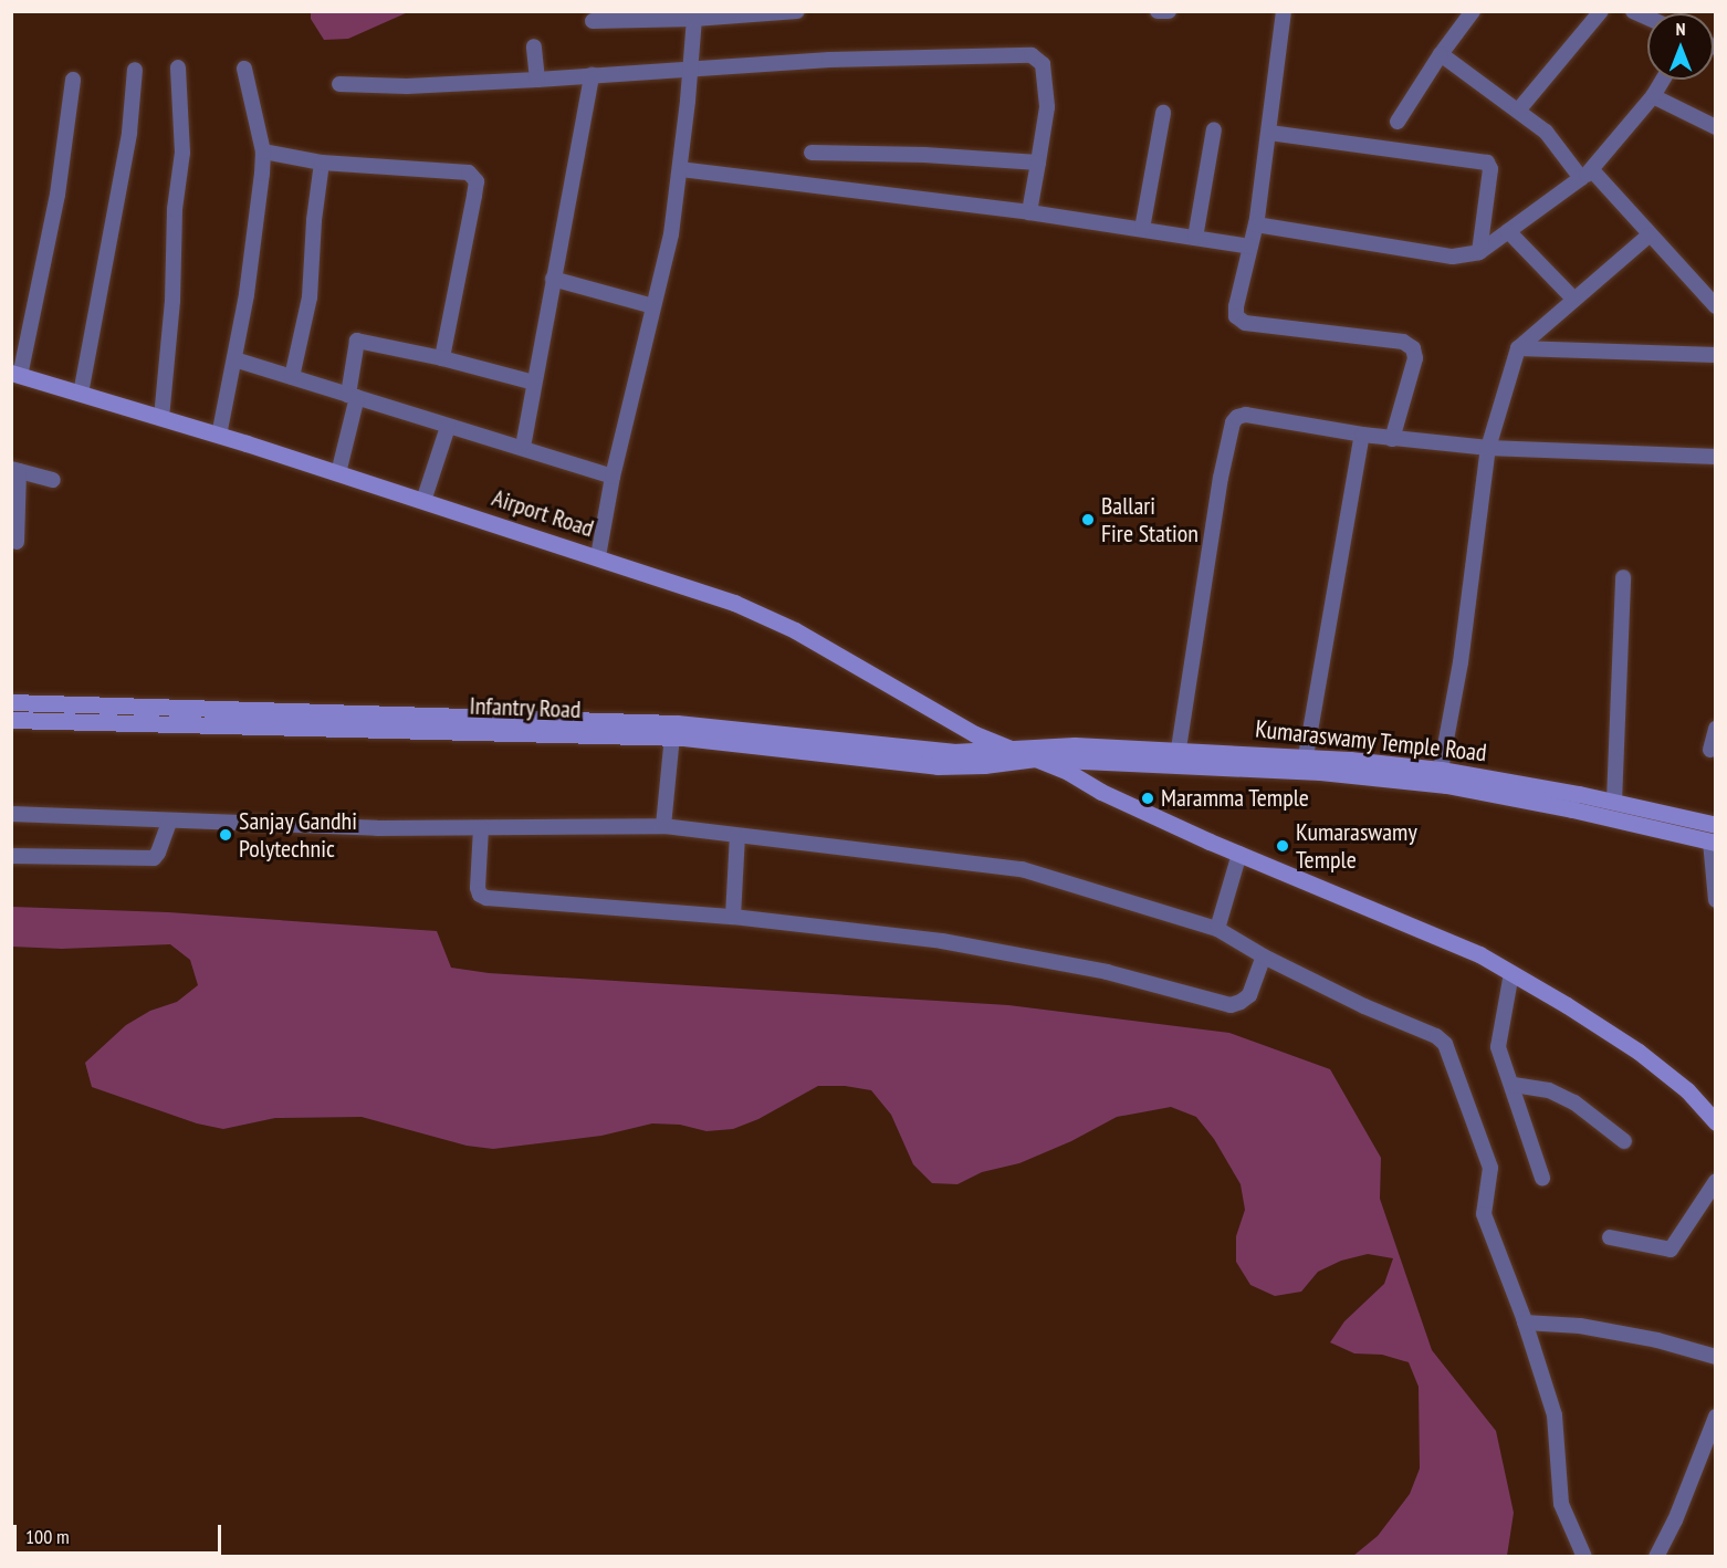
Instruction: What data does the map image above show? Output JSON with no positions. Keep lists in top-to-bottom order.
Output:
{
  "streets": {
    "street": ["Airport Road", "Infantry Road", "Kumaraswamy Temple Road"]
  },
  "crossings": [
    ["Airport Road", "Infantry Road"],
    ["Airport Road", "Kumaraswamy Temple Road"],
    ["Infantry Road", "Kumaraswamy Temple Road"]
  ],
  "places": [
    "Ballari Fire Station",
    "Maramma Temple",
    "Sanjay Gandhi Polytechnic",
    "Kumaraswamy Temple"
  ],
  "scale_bar": "100 m",
  "north": "top"
}
